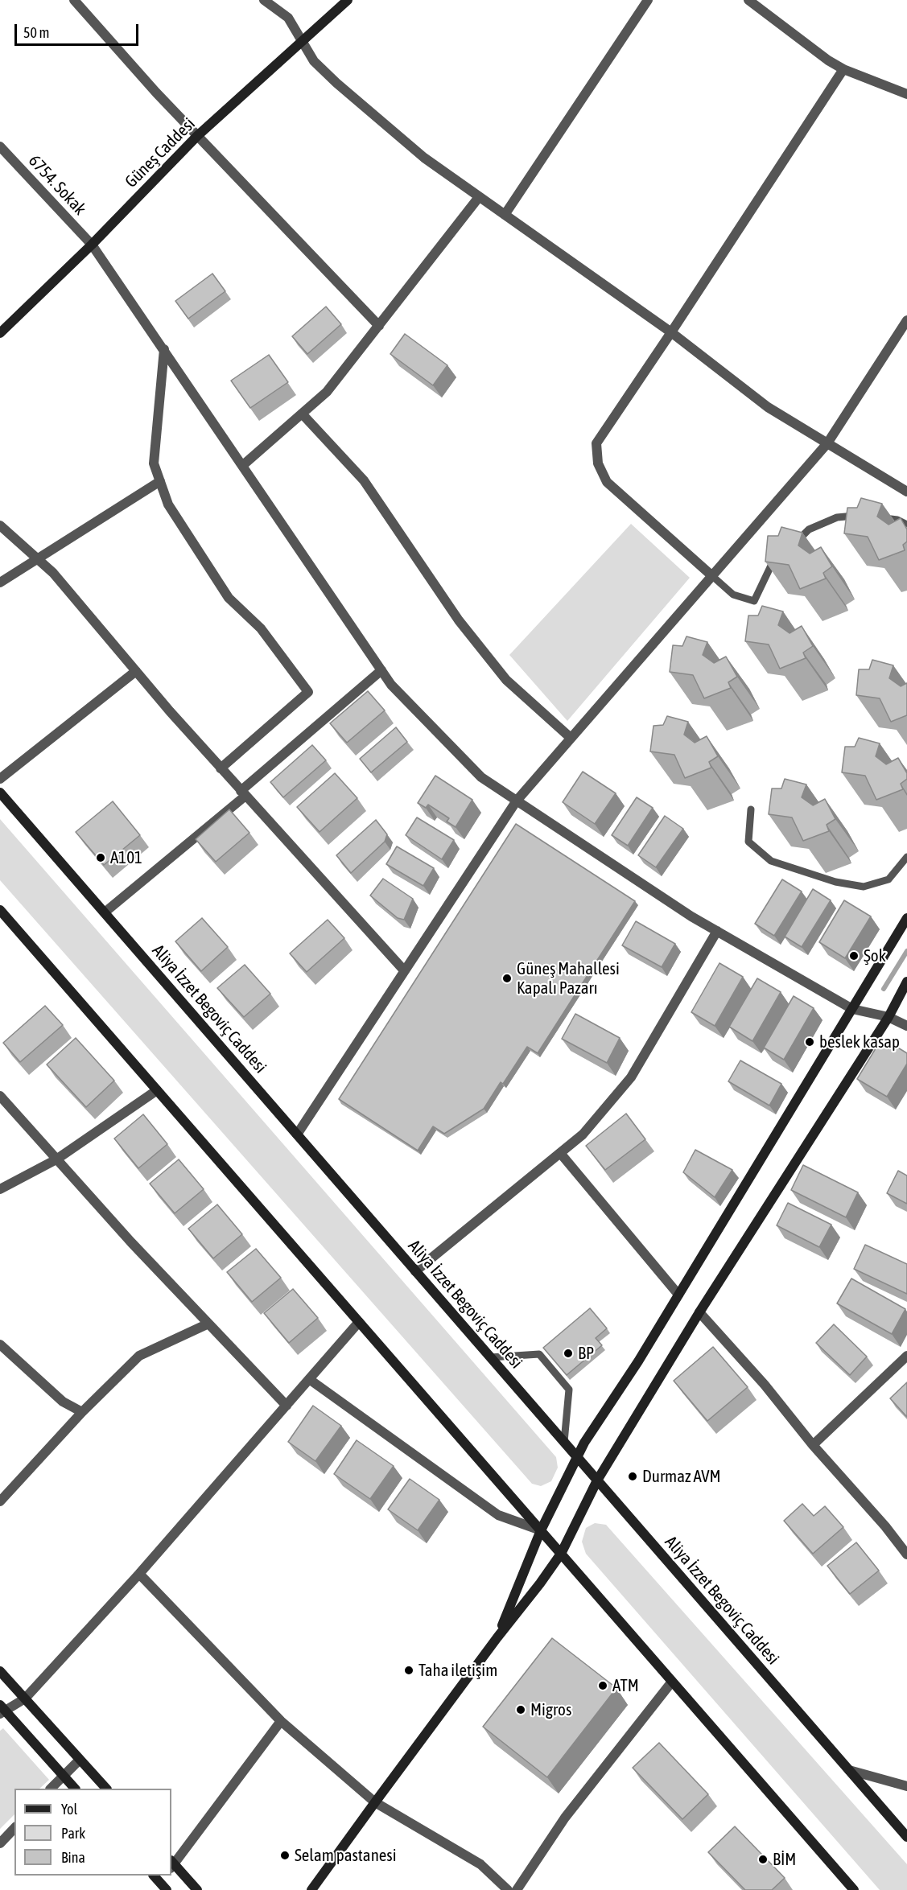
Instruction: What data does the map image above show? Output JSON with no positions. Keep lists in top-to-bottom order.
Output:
{
  "streets": {
    "street": ["Güneş Caddesi", "6754. Sokak", "Aliya İzzet Begoviç Caddesi"]
  },
  "crossings": [
    ["Güneş Caddesi", "6754. Sokak"]
  ],
  "places": [
    "A101",
    "Şok",
    "Güneş Mahallesi Kapalı Pazarı",
    "beslek kasap",
    "BP",
    "Durmaz AVM",
    "Taha iletişim",
    "ATM",
    "Migros",
    "Selam pastanesi",
    "BİM"
  ],
  "legend": ["Yol", "Park", "Bina"],
  "scale_bar": "50 m"
}
